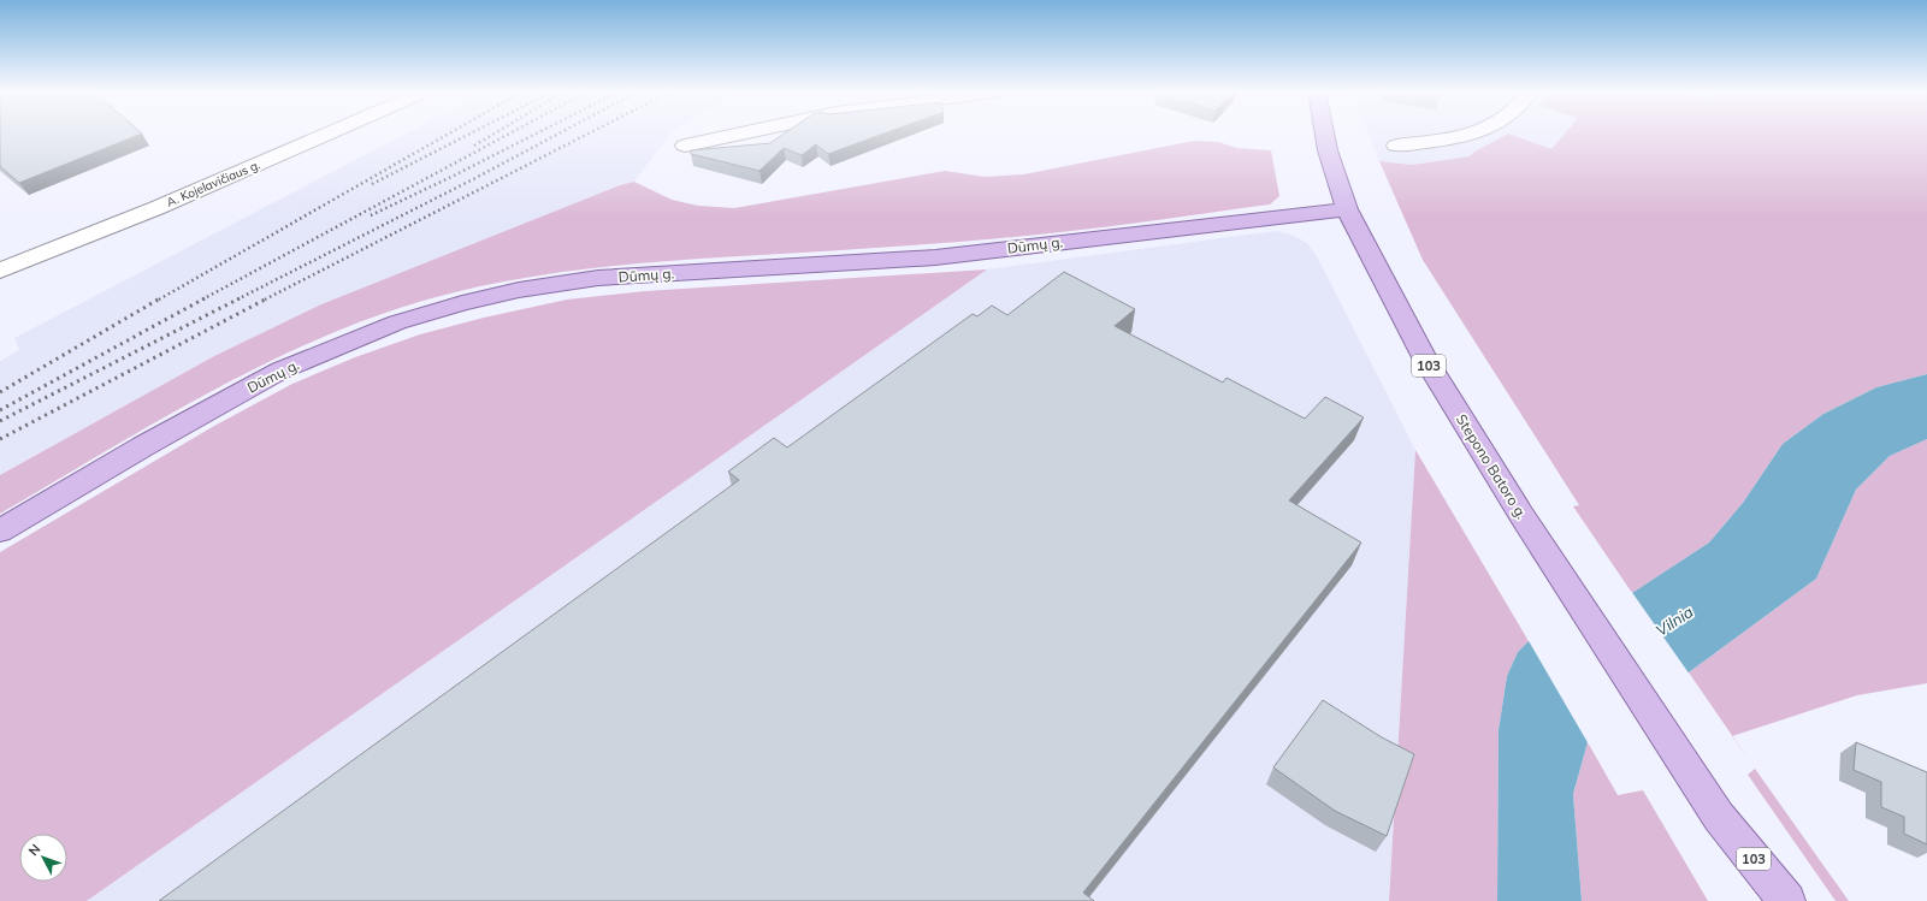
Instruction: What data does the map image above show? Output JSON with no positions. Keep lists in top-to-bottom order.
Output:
{
  "streets": {
    "main road": ["Dūmų g.", "103", "Stepono Batoro g."],
    "street": ["A. Kojelavičiaus g."]
  },
  "crossings": [
    ["Dūmų g.", "Stepono Batoro g."]
  ],
  "water": ["Vilnia"],
  "north": "top left"
}
